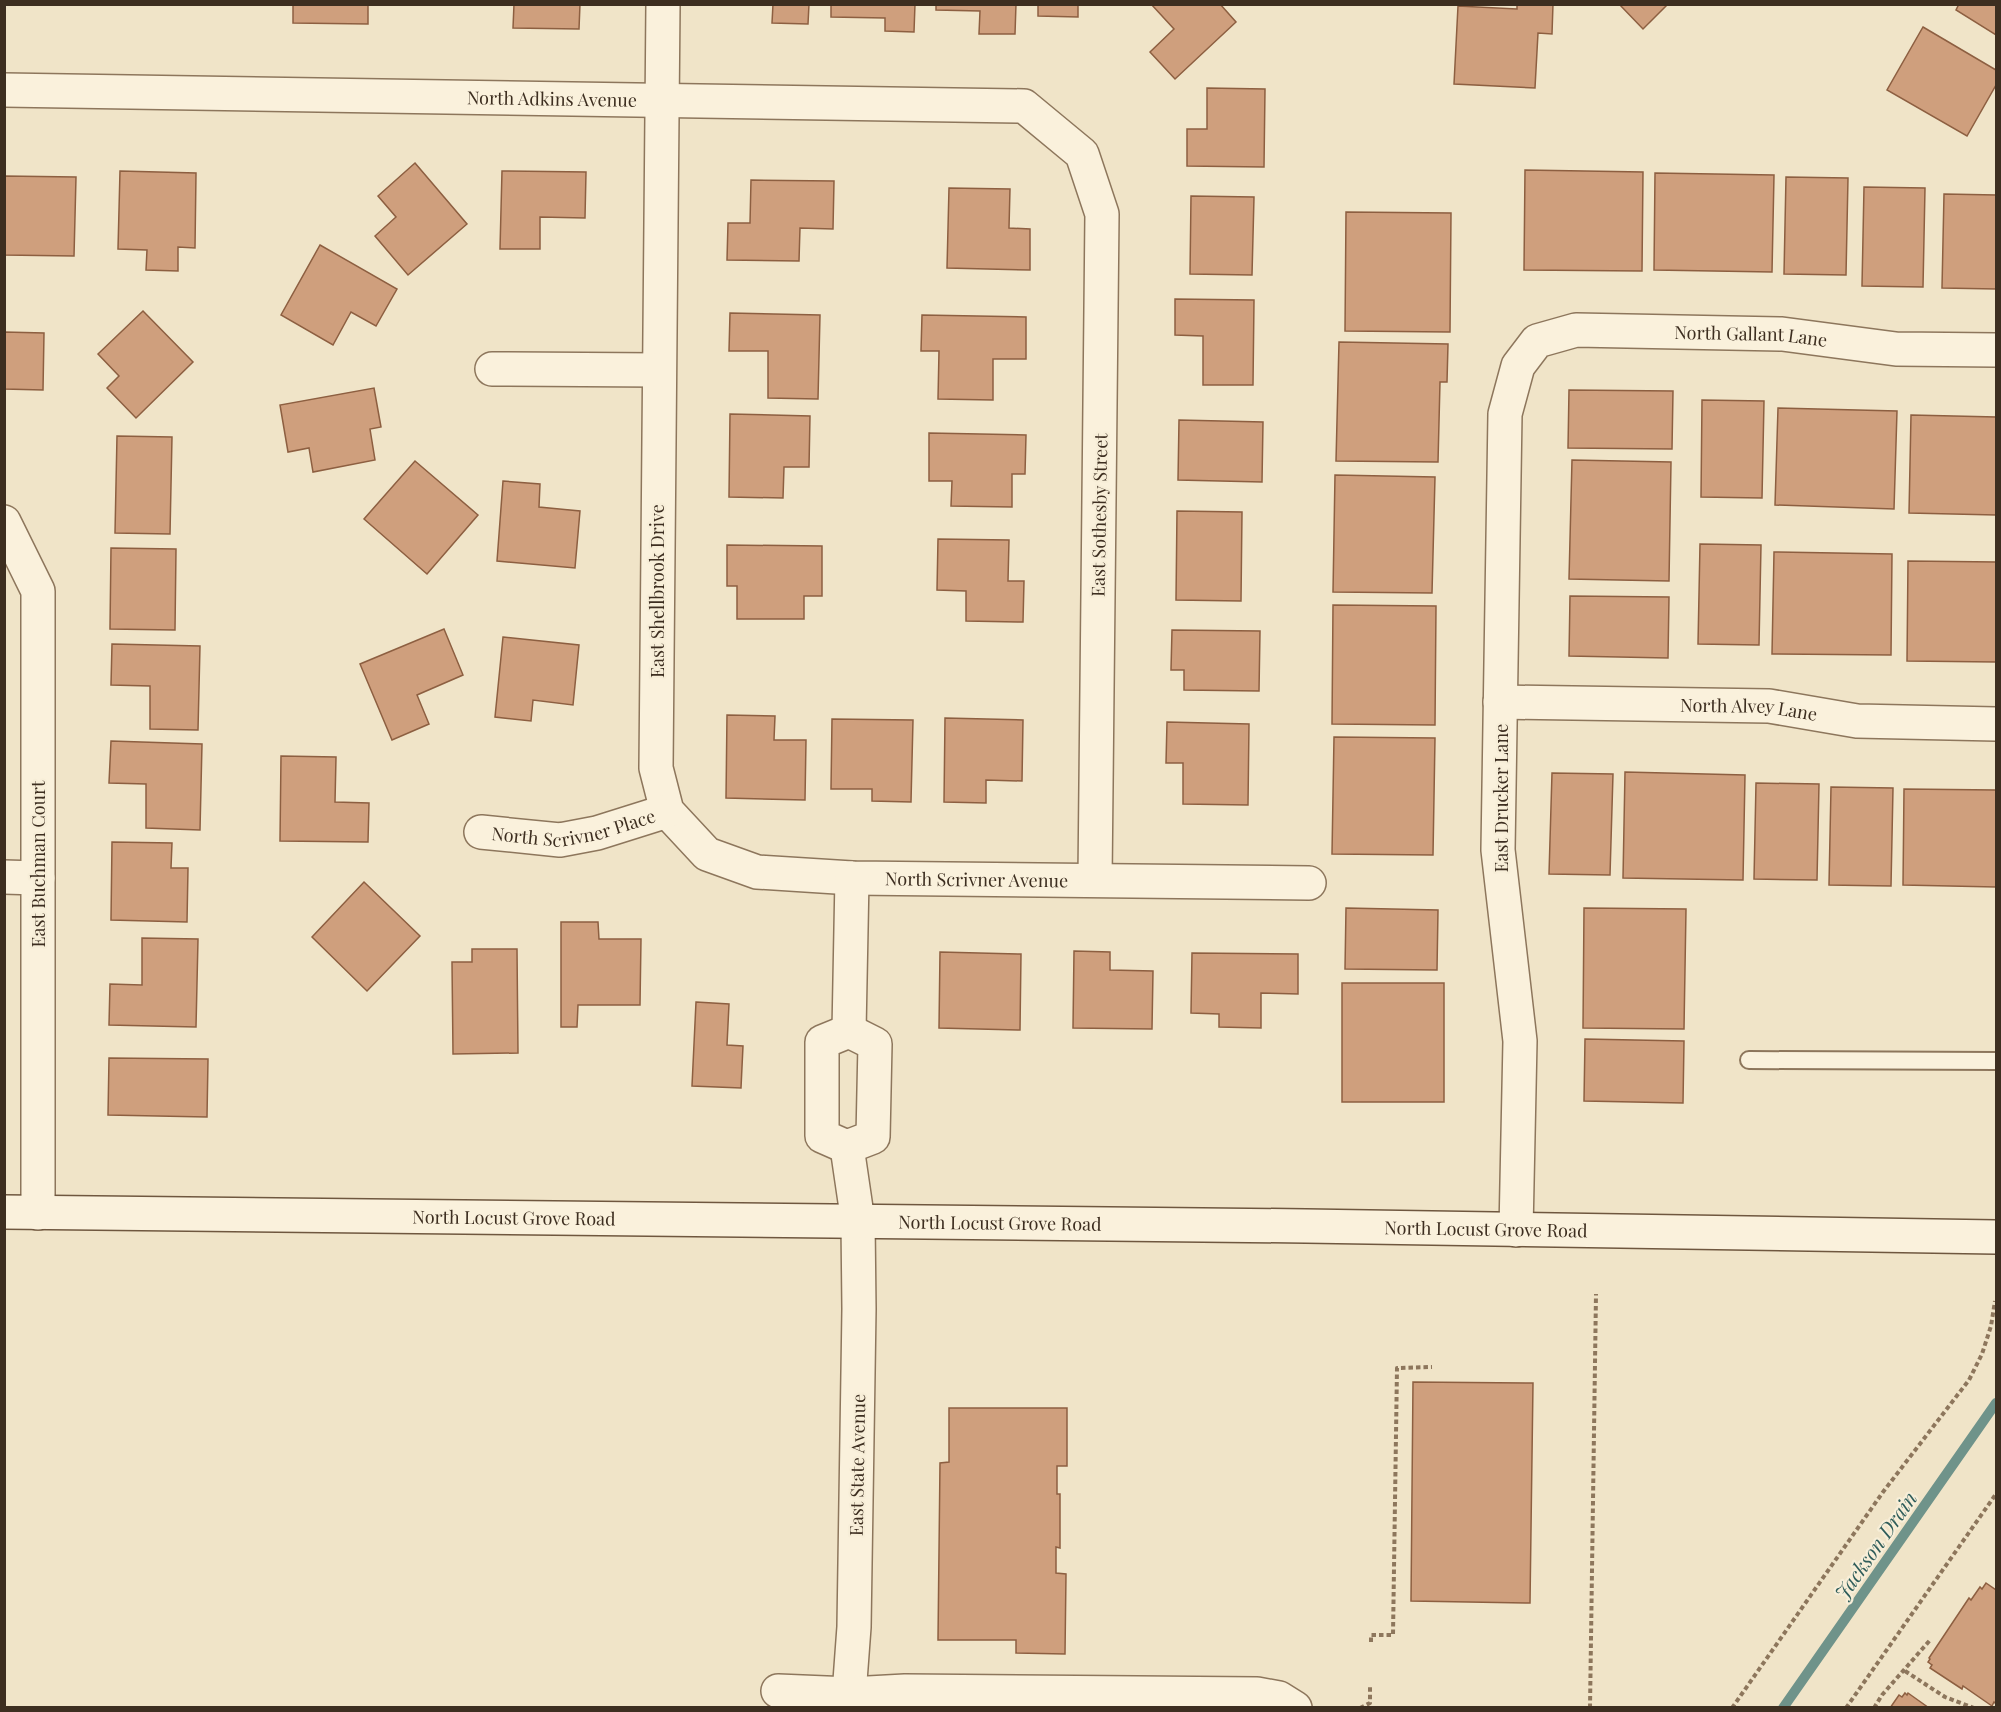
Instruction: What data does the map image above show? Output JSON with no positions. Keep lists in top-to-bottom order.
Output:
{
  "streets": {
    "street": [
      "North Adkins Avenue",
      "North Gallant Lane",
      "East Sothesby Street",
      "East Shellbrook Drive",
      "North Alvey Lane",
      "East Drucker Lane",
      "North Scrivner Place",
      "East Buchman Court",
      "North Scrivner Avenue",
      "North Locust Grove Road",
      "East State Avenue"
    ]
  },
  "crossings": [
    ["North Adkins Avenue", "East Sothesby Street"],
    ["North Adkins Avenue", "East Shellbrook Drive"],
    ["North Gallant Lane", "East Drucker Lane"],
    ["East Sothesby Street", "North Scrivner Avenue"],
    ["East Shellbrook Drive", "North Scrivner Place"],
    ["East Shellbrook Drive", "North Scrivner Avenue"],
    ["North Alvey Lane", "East Drucker Lane"],
    ["East Drucker Lane", "North Locust Grove Road"],
    ["North Scrivner Place", "North Scrivner Avenue"],
    ["East Buchman Court", "North Locust Grove Road"],
    ["North Locust Grove Road", "East State Avenue"]
  ],
  "water": ["Jackson Drain"]
}
